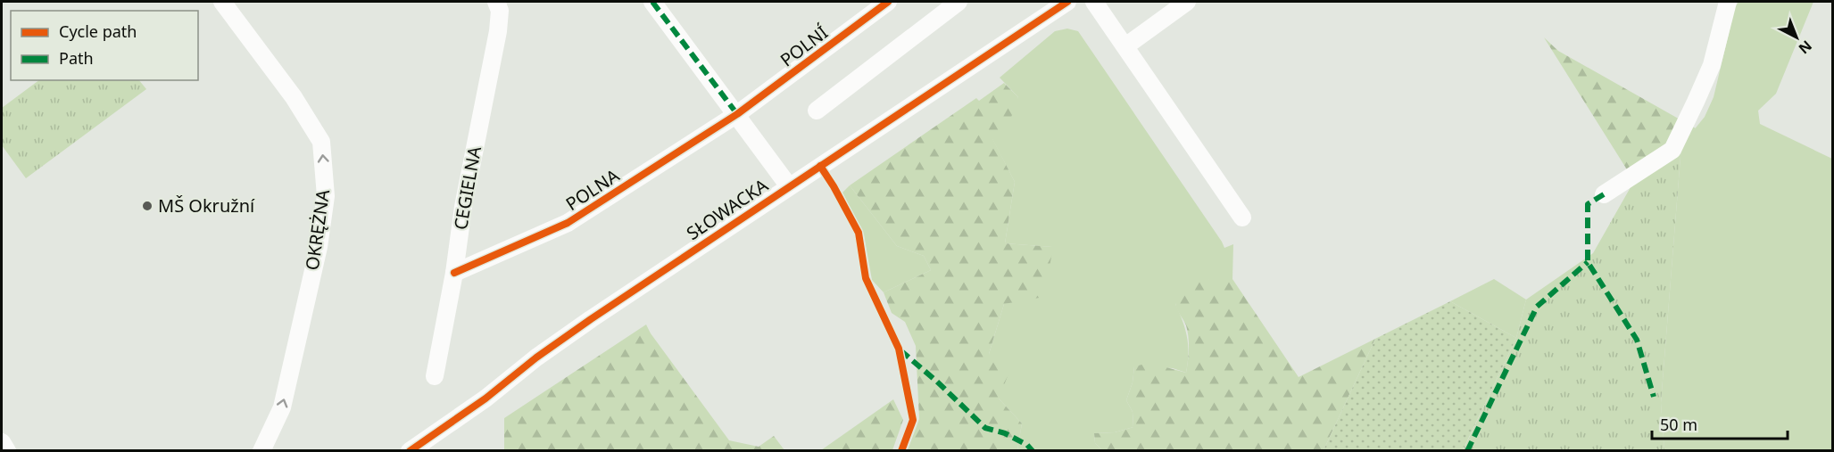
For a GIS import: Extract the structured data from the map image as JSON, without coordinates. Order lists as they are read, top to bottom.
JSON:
{
  "streets": {
    "street": [
      "POLNÍ",
      "CEGIELNA",
      "POLNA",
      "SŁOWACKA",
      "OKRĘŻNA"
    ]
  },
  "crossings": [
    ["POLNÍ", "POLNA"],
    ["CEGIELNA", "POLNA"]
  ],
  "one_way": ["OKRĘŻNA"],
  "places": ["MŠ Okružní"],
  "legend": ["Cycle path", "Path"],
  "scale_bar": "50 m",
  "north": "bottom right"
}
